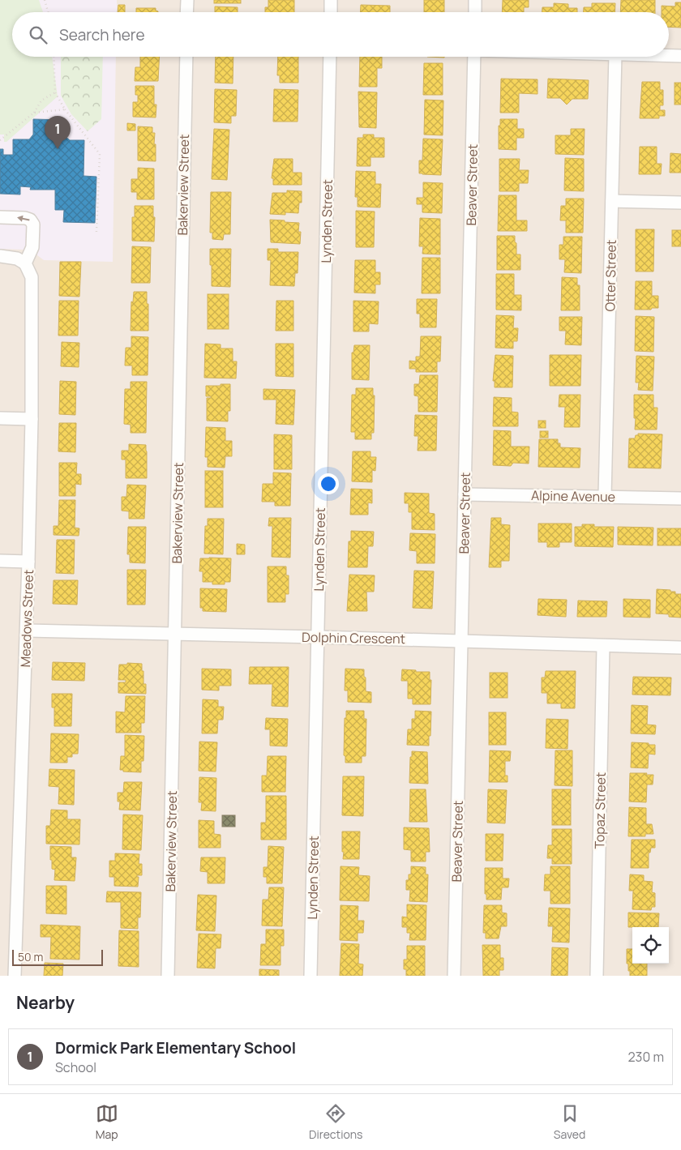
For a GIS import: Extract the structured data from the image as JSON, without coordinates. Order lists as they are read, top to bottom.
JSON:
{
  "streets": {
    "street": [
      "Bakerview Street",
      "Beaver Street",
      "Lynden Street",
      "Otter Street",
      "Alpine Avenue",
      "Meadows Street",
      "Dolphin Crescent",
      "Topaz Street"
    ]
  },
  "crossings": [
    ["Bakerview Street", "Dolphin Crescent"],
    ["Beaver Street", "Alpine Avenue"],
    ["Beaver Street", "Dolphin Crescent"],
    ["Lynden Street", "Dolphin Crescent"],
    ["Otter Street", "Alpine Avenue"],
    ["Meadows Street", "Dolphin Crescent"],
    ["Dolphin Crescent", "Topaz Street"]
  ],
  "scale_bar": "50 m",
  "page": {
    "search": "Search here",
    "pins": "1",
    "scale": "50 m",
    "heading": "Nearby",
    "list": [
      {
        "mark": "1",
        "name": "Dormick Park Elementary School",
        "note": "School",
        "value": "230 m"
      }
    ],
    "nav": ["Map", "Directions", "Saved"]
  }
}
